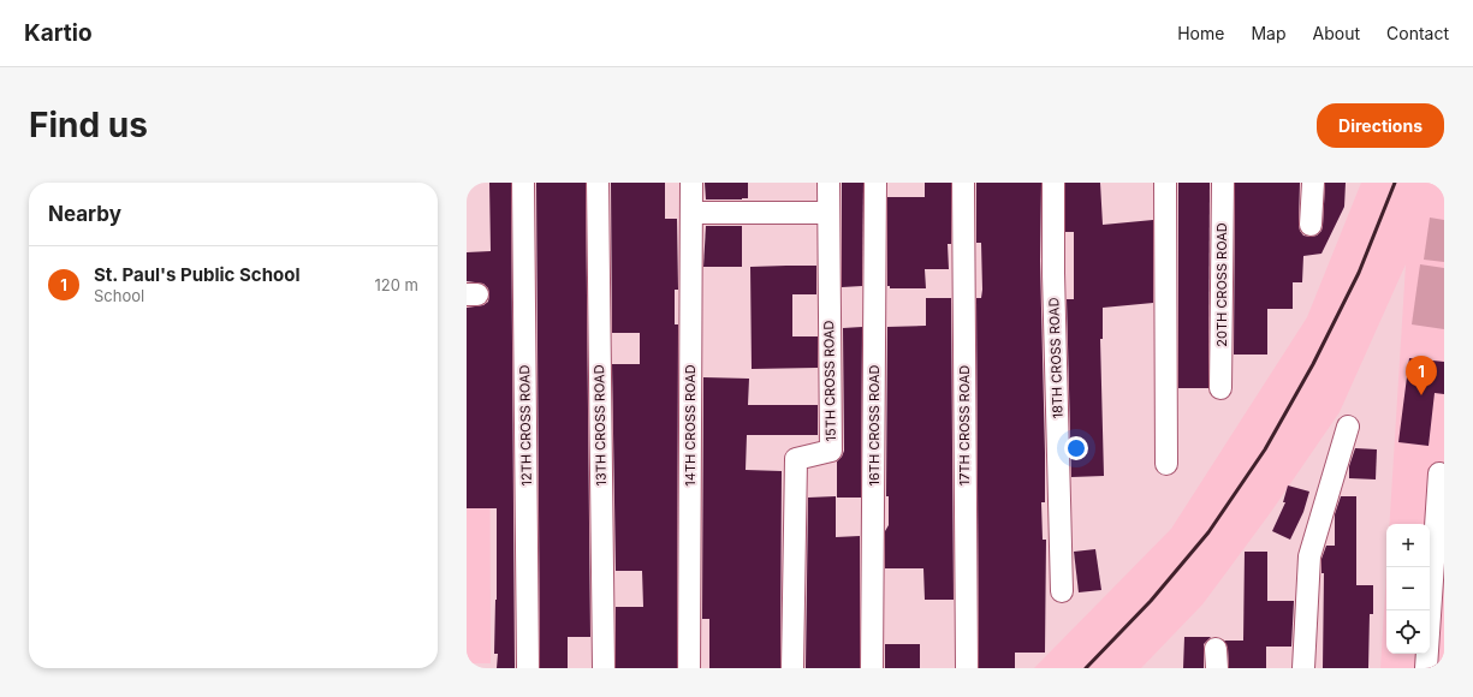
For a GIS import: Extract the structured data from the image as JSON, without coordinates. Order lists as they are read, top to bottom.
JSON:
{
  "streets": {
    "street": [
      "20TH CROSS ROAD",
      "18TH CROSS ROAD",
      "15TH CROSS ROAD",
      "12TH CROSS ROAD",
      "13TH CROSS ROAD",
      "14TH CROSS ROAD",
      "16TH CROSS ROAD",
      "17TH CROSS ROAD"
    ]
  },
  "page": {
    "header": "Kartio",
    "nav": [
      "Home",
      "Map",
      "About",
      "Contact"
    ],
    "buttons": "Directions",
    "title": "Find us",
    "heading": "Nearby",
    "list": [
      {
        "mark": "1",
        "name": "St. Paul's Public School",
        "note": "School",
        "value": "120 m"
      }
    ],
    "pins": "1",
    "map_buttons": ["+", "−"]
  }
}
